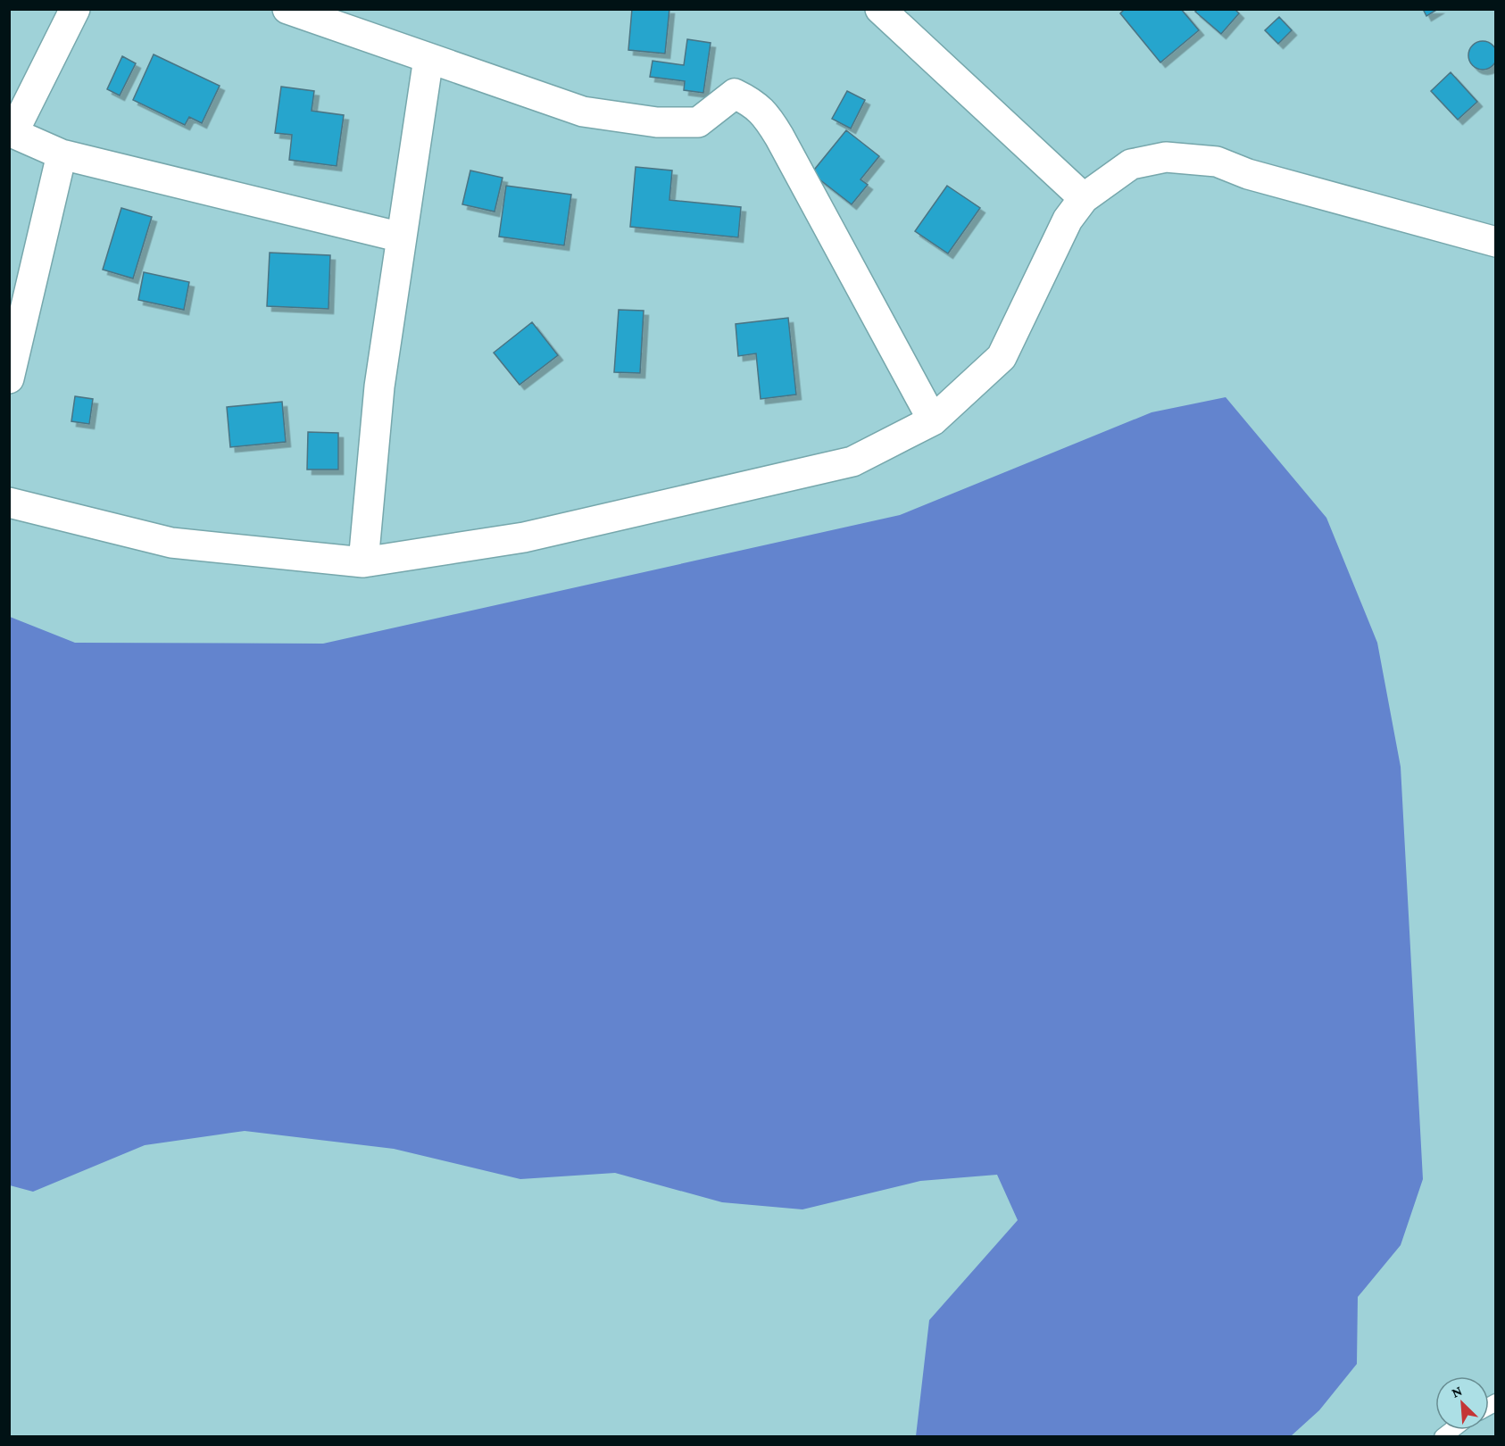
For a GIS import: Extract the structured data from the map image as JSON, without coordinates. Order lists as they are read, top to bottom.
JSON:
{
  "north": "top left"
}
